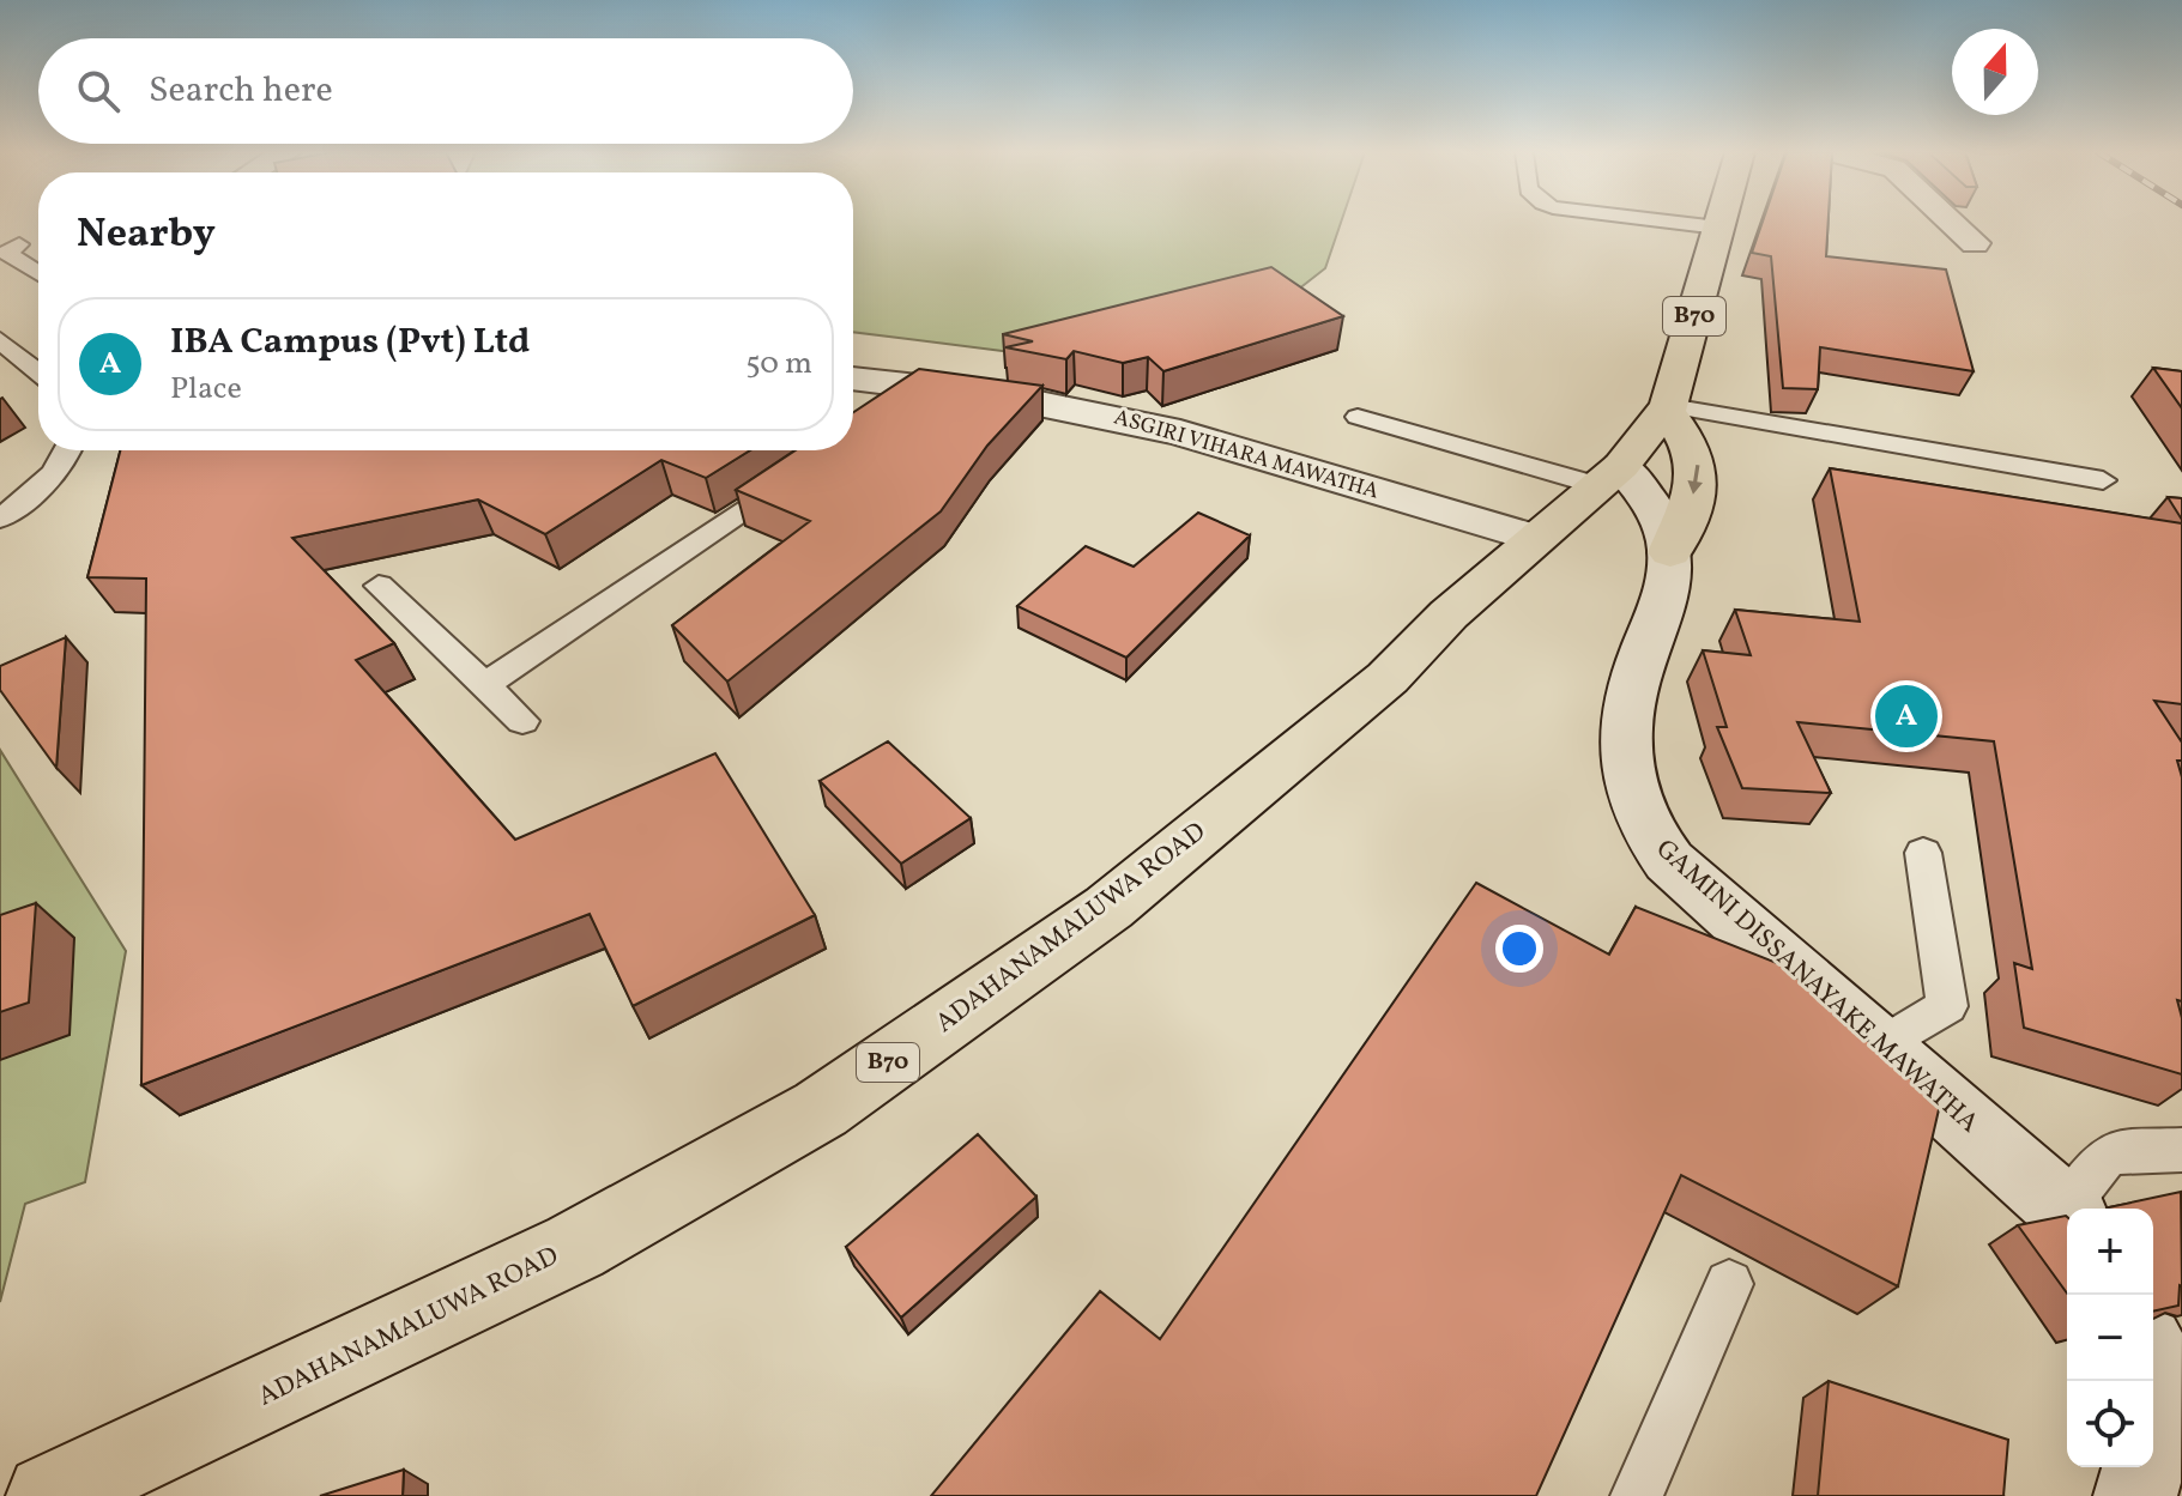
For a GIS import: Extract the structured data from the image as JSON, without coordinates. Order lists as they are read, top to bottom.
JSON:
{
  "streets": {
    "main road": ["B70", "ADAHANAMALUWA ROAD"],
    "street": ["ASGIRI VIHARA MAWATHA", "GAMINI DISSANAYAKE MAWATHA"]
  },
  "crossings": [
    ["ASGIRI VIHARA MAWATHA", "ADAHANAMALUWA ROAD"],
    ["ADAHANAMALUWA ROAD", "GAMINI DISSANAYAKE MAWATHA"]
  ],
  "north": "top",
  "page": {
    "search": "Search here",
    "heading": "Nearby",
    "list": [
      {
        "mark": "A",
        "name": "IBA Campus (Pvt) Ltd",
        "note": "Place",
        "value": "50 m"
      }
    ],
    "pins": "A",
    "map_buttons": ["+", "−"]
  }
}
